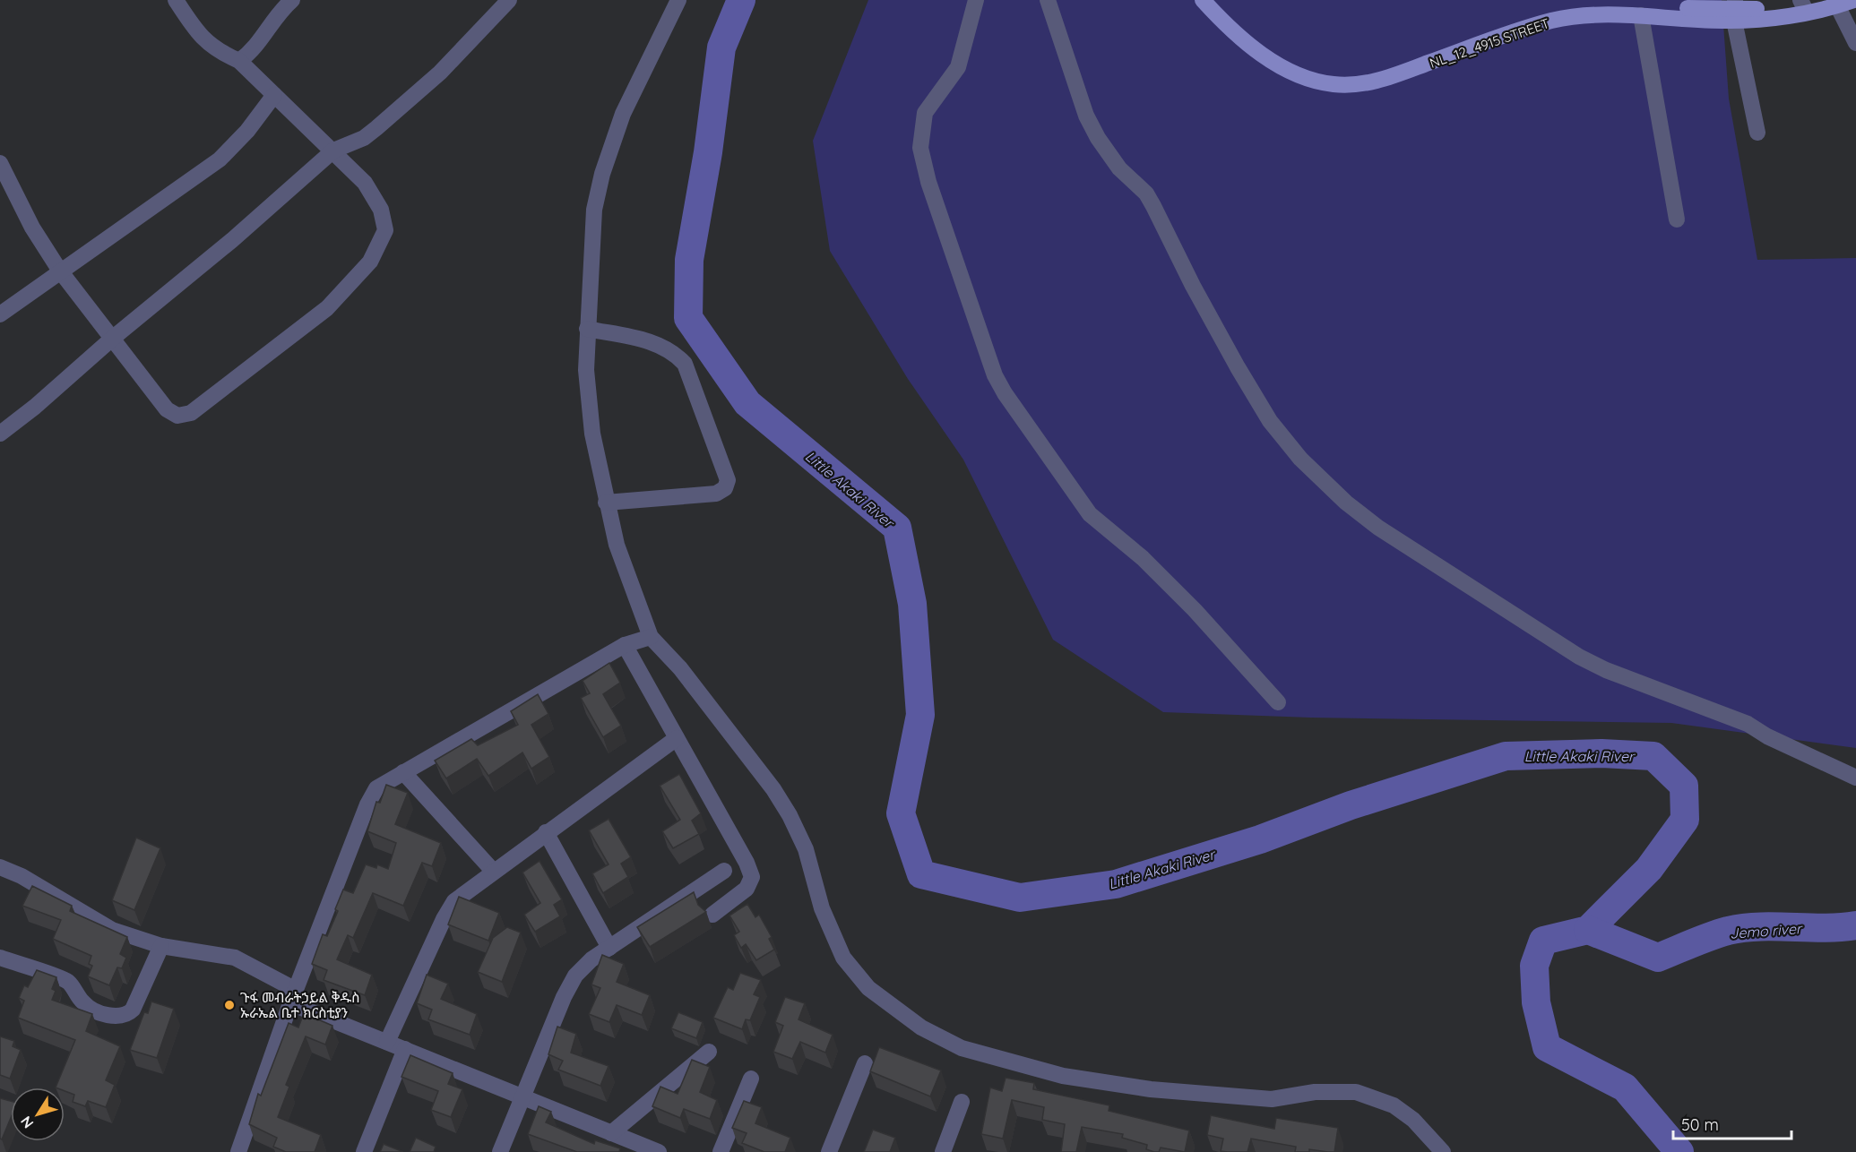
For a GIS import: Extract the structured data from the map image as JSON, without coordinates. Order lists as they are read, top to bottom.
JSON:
{
  "streets": {
    "main road": ["NL_12_4915 STREET"]
  },
  "water": ["Little Akaki River", "Jemo river"],
  "places": ["ጉፋ መብራትኃይል ቅዱስ ኡራኤል ቤተ ክርስቲያን"],
  "scale_bar": "50 m",
  "north": "bottom left"
}
